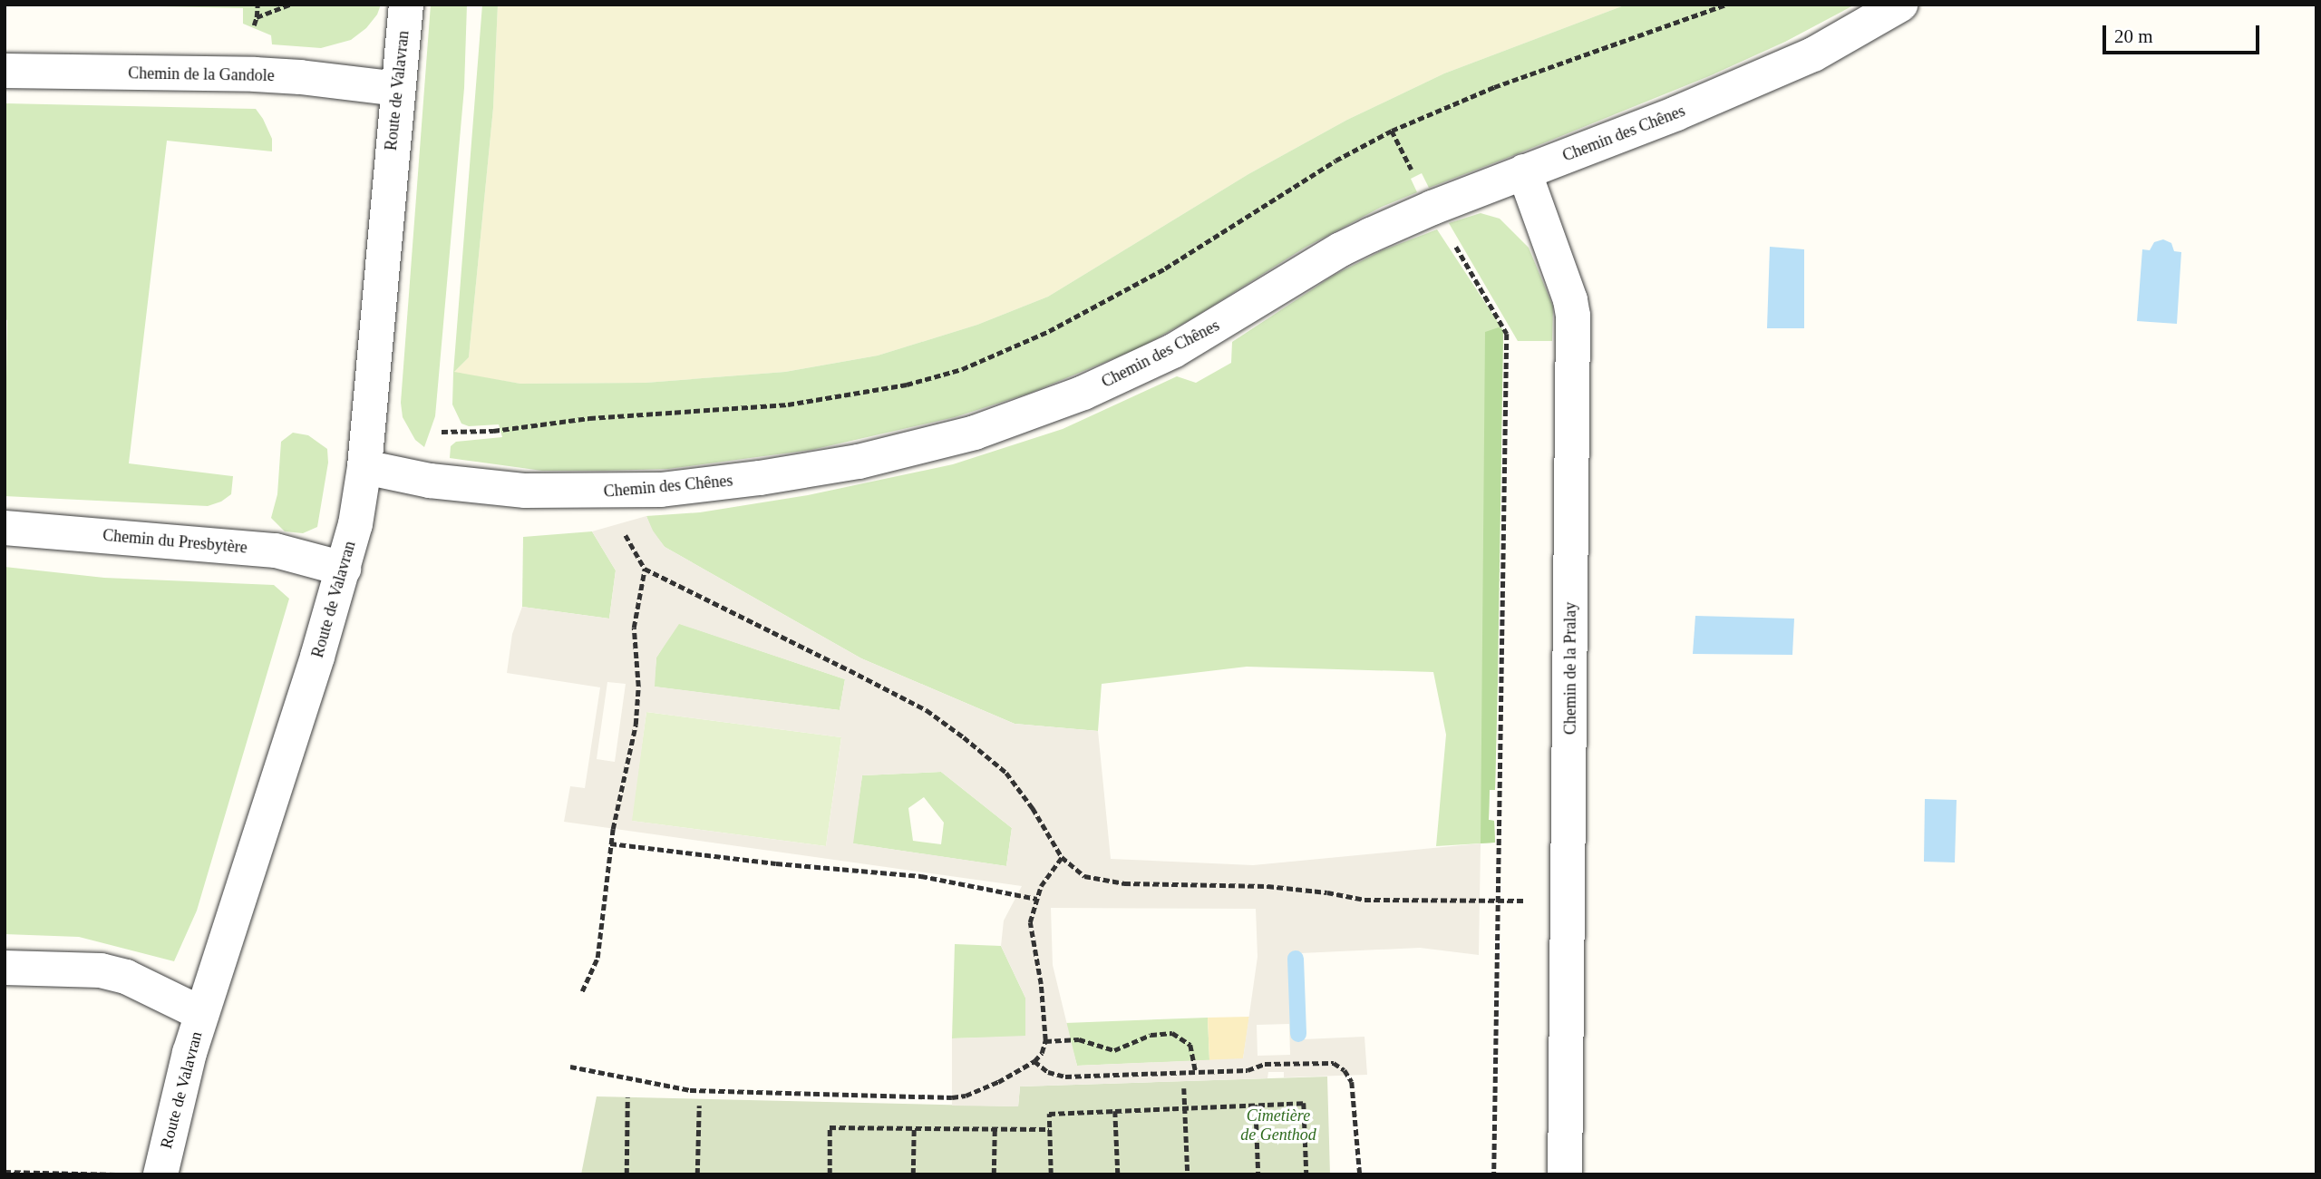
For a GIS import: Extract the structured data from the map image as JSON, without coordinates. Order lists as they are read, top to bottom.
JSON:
{
  "streets": {
    "street": [
      "Chemin de la Gandole",
      "Route de Valavran",
      "Chemin des Chênes",
      "Chemin du Presbytère",
      "Chemin de la Pralay"
    ]
  },
  "crossings": [
    ["Chemin de la Gandole", "Route de Valavran"],
    ["Route de Valavran", "Chemin des Chênes"],
    ["Route de Valavran", "Chemin du Presbytère"],
    ["Chemin des Chênes", "Chemin de la Pralay"]
  ],
  "parks": ["Cimetière de Genthod"],
  "scale_bar": "20 m"
}
